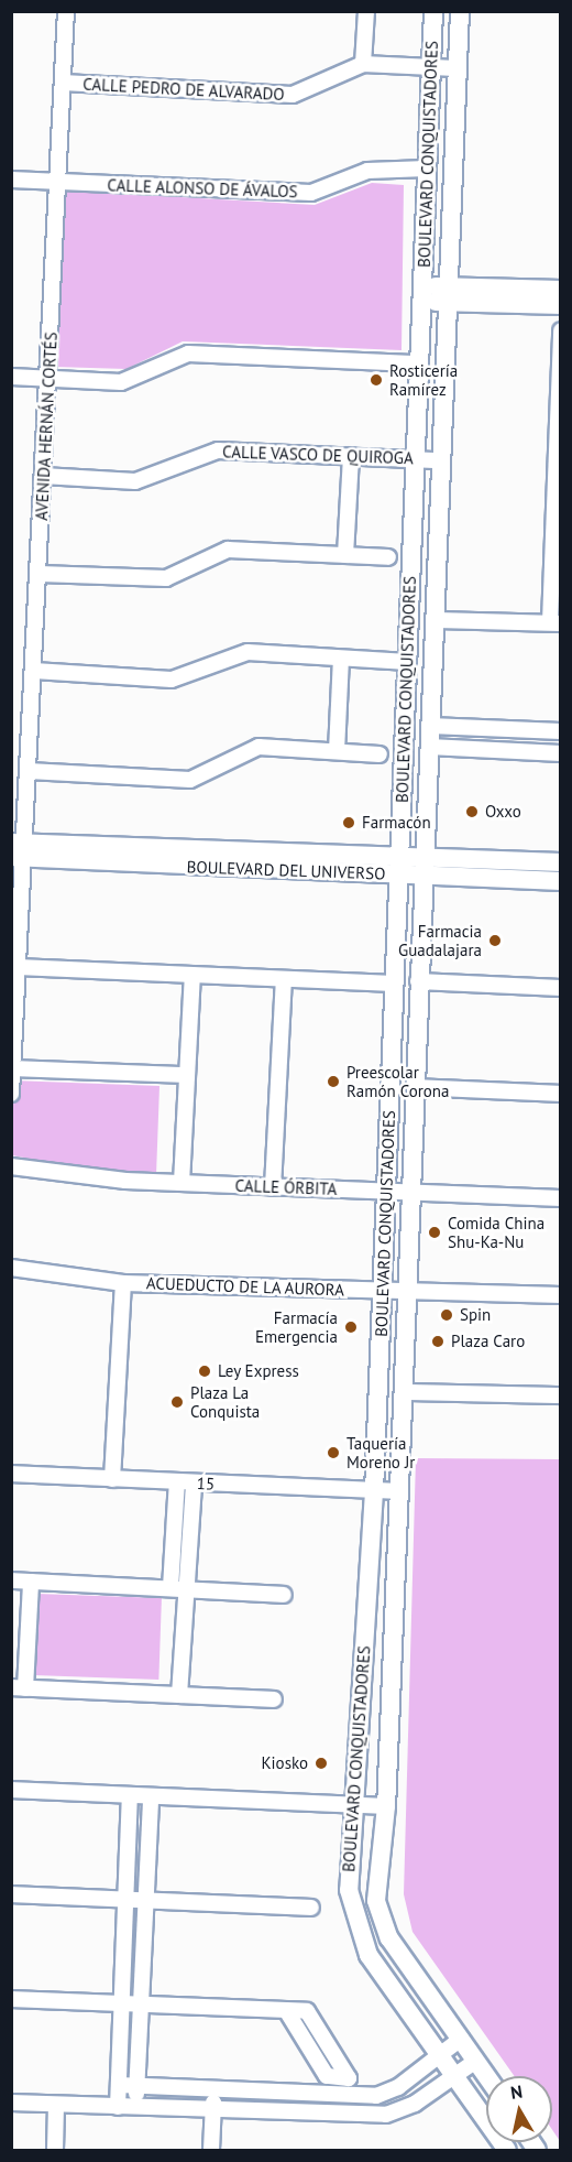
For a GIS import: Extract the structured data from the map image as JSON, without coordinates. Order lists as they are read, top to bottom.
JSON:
{
  "streets": {
    "street": [
      "CALLE PEDRO DE ALVARADO",
      "BOULEVARD CONQUISTADORES",
      "CALLE ALONSO DE ÁVALOS",
      "AVENIDA HERNÁN CORTÉS",
      "CALLE VASCO DE QUIROGA",
      "BOULEVARD DEL UNIVERSO",
      "CALLE ÓRBITA",
      "ACUEDUCTO DE LA AURORA",
      "15"
    ]
  },
  "crossings": [
    ["CALLE PEDRO DE ALVARADO", "BOULEVARD CONQUISTADORES"],
    ["CALLE PEDRO DE ALVARADO", "AVENIDA HERNÁN CORTÉS"],
    ["BOULEVARD CONQUISTADORES", "CALLE ALONSO DE ÁVALOS"],
    ["BOULEVARD CONQUISTADORES", "CALLE VASCO DE QUIROGA"],
    ["BOULEVARD CONQUISTADORES", "BOULEVARD DEL UNIVERSO"],
    ["BOULEVARD CONQUISTADORES", "CALLE ÓRBITA"],
    ["BOULEVARD CONQUISTADORES", "ACUEDUCTO DE LA AURORA"],
    ["BOULEVARD CONQUISTADORES", "15"],
    ["CALLE ALONSO DE ÁVALOS", "AVENIDA HERNÁN CORTÉS"],
    ["AVENIDA HERNÁN CORTÉS", "CALLE VASCO DE QUIROGA"],
    ["AVENIDA HERNÁN CORTÉS", "BOULEVARD DEL UNIVERSO"]
  ],
  "places": [
    "Rosticería Ramírez",
    "Oxxo",
    "Farmacón",
    "Farmacia Guadalajara",
    "Preescolar Ramón Corona",
    "Comida China Shu-Ka-Nu",
    "Spin",
    "Farmacía Emergencia",
    "Plaza Caro",
    "Ley Express",
    "Plaza La Conquista",
    "Taquería Moreno Jr",
    "Kiosko"
  ],
  "north": "top"
}
